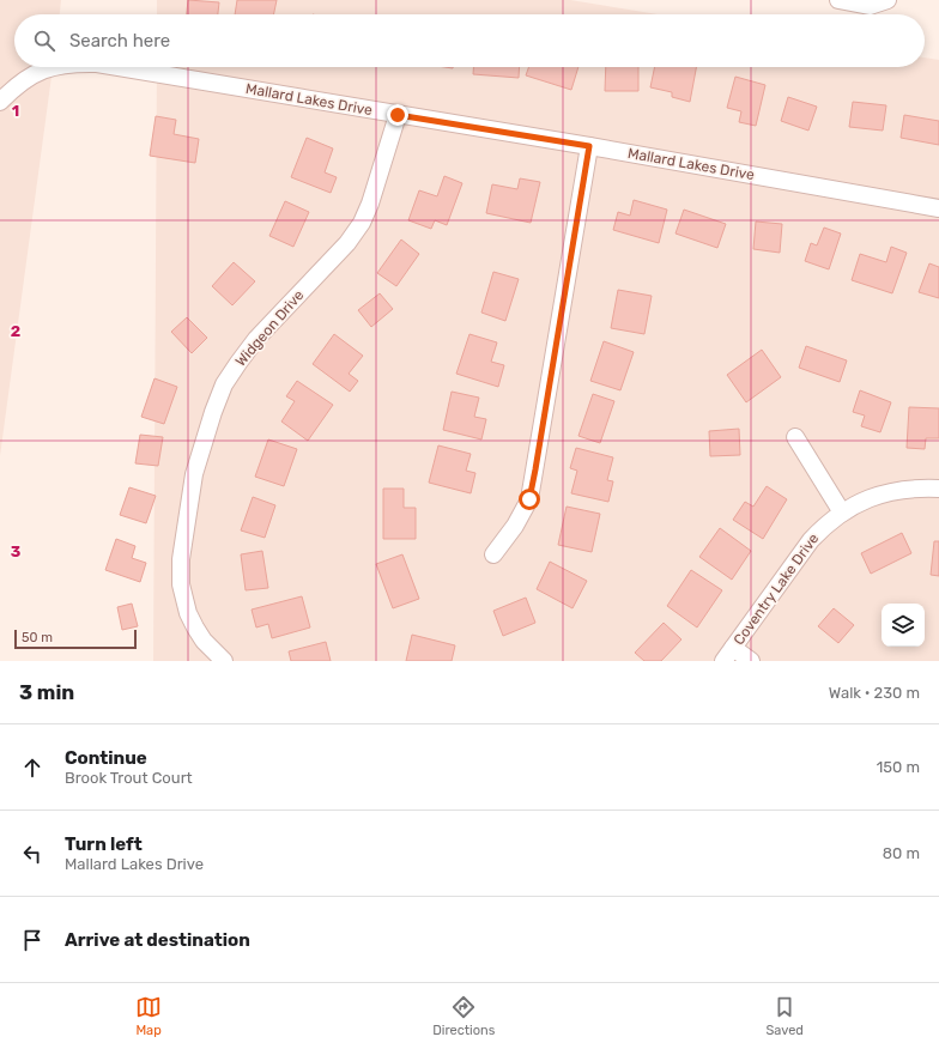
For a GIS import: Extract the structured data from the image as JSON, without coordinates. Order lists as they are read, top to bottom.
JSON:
{
  "streets": {
    "street": ["Mallard Lakes Drive", "Widgeon Drive", "Coventry Lake Drive"]
  },
  "crossings": [
    ["Mallard Lakes Drive", "Widgeon Drive"]
  ],
  "scale_bar": "50 m",
  "page": {
    "search": "Search here",
    "scale": "50 m",
    "heading": ["3 min", "Walk · 230 m"],
    "list": [
      ["Continue", "Brook Trout Court", "150 m"],
      ["Turn left", "Mallard Lakes Drive", "80 m"],
      "Arrive at destination"
    ],
    "nav": ["Map", "Directions", "Saved"]
  },
  "grid": {
    "rows": ["1", "2", "3"]
  }
}
